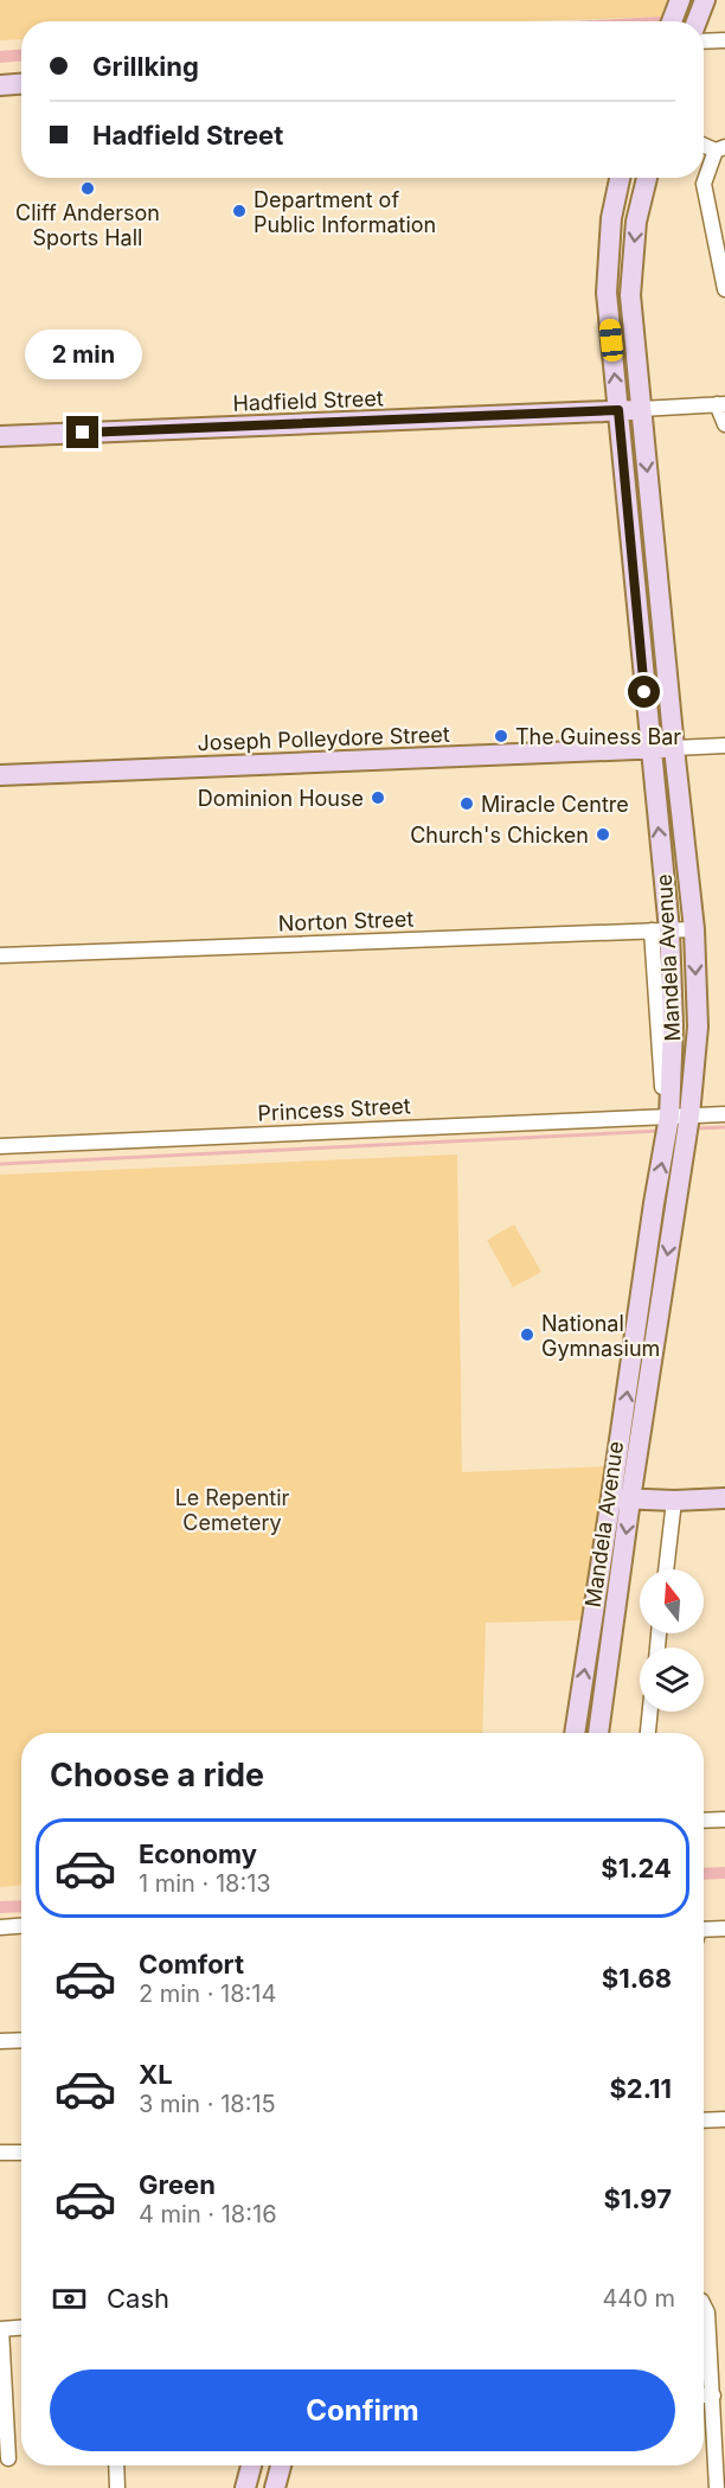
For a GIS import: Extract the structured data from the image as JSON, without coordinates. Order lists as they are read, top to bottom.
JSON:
{
  "streets": {
    "main road": ["Hadfield Street", "Joseph Polleydore Street", "Mandela Avenue"],
    "street": ["Norton Street", "Princess Street"]
  },
  "crossings": [
    ["Hadfield Street", "Mandela Avenue"],
    ["Joseph Polleydore Street", "Mandela Avenue"],
    ["Norton Street", "Mandela Avenue"],
    ["Mandela Avenue", "Princess Street"]
  ],
  "parks": ["Le Repentir Cemetery"],
  "places": [
    "Cliff Anderson Sports Hall",
    "Department of Public Information",
    "The Guiness Bar",
    "Dominion House",
    "Miracle Centre",
    "Church's Chicken",
    "National Gymnasium"
  ],
  "north": "top",
  "page": {
    "banner": ["Grillking", "Hadfield Street"],
    "bubble": "2 min",
    "heading": "Choose a ride",
    "list": [
      {
        "name": "Economy",
        "note": "1 min · 18:13",
        "value": "$1.24"
      },
      {
        "name": "Comfort",
        "note": "2 min · 18:14",
        "value": "$1.68"
      },
      {
        "name": "XL",
        "note": "3 min · 18:15",
        "value": "$2.11"
      },
      {
        "name": "Green",
        "note": "4 min · 18:16",
        "value": "$1.97"
      }
    ],
    "pay": ["Cash", "440 m"],
    "buttons": "Confirm"
  }
}
